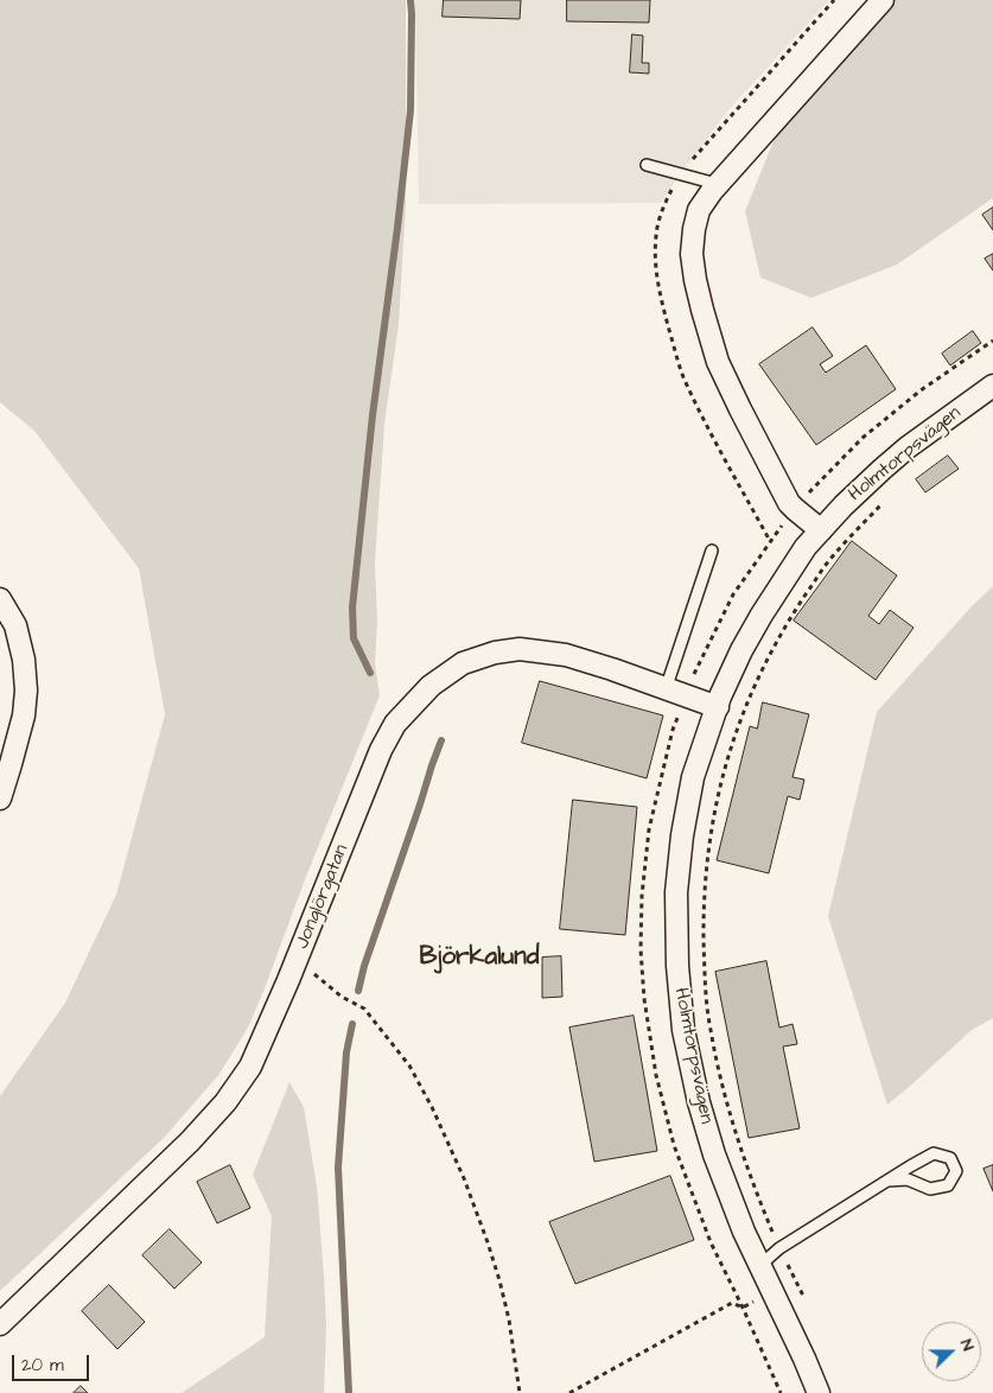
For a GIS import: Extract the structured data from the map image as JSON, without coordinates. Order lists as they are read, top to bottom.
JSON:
{
  "streets": {
    "street": ["Holmtorpsvägen", "Jonglörgatan"]
  },
  "crossings": [
    ["Holmtorpsvägen", "Jonglörgatan"]
  ],
  "districts": ["Björkalund"],
  "scale_bar": "20 m",
  "north": "right"
}
